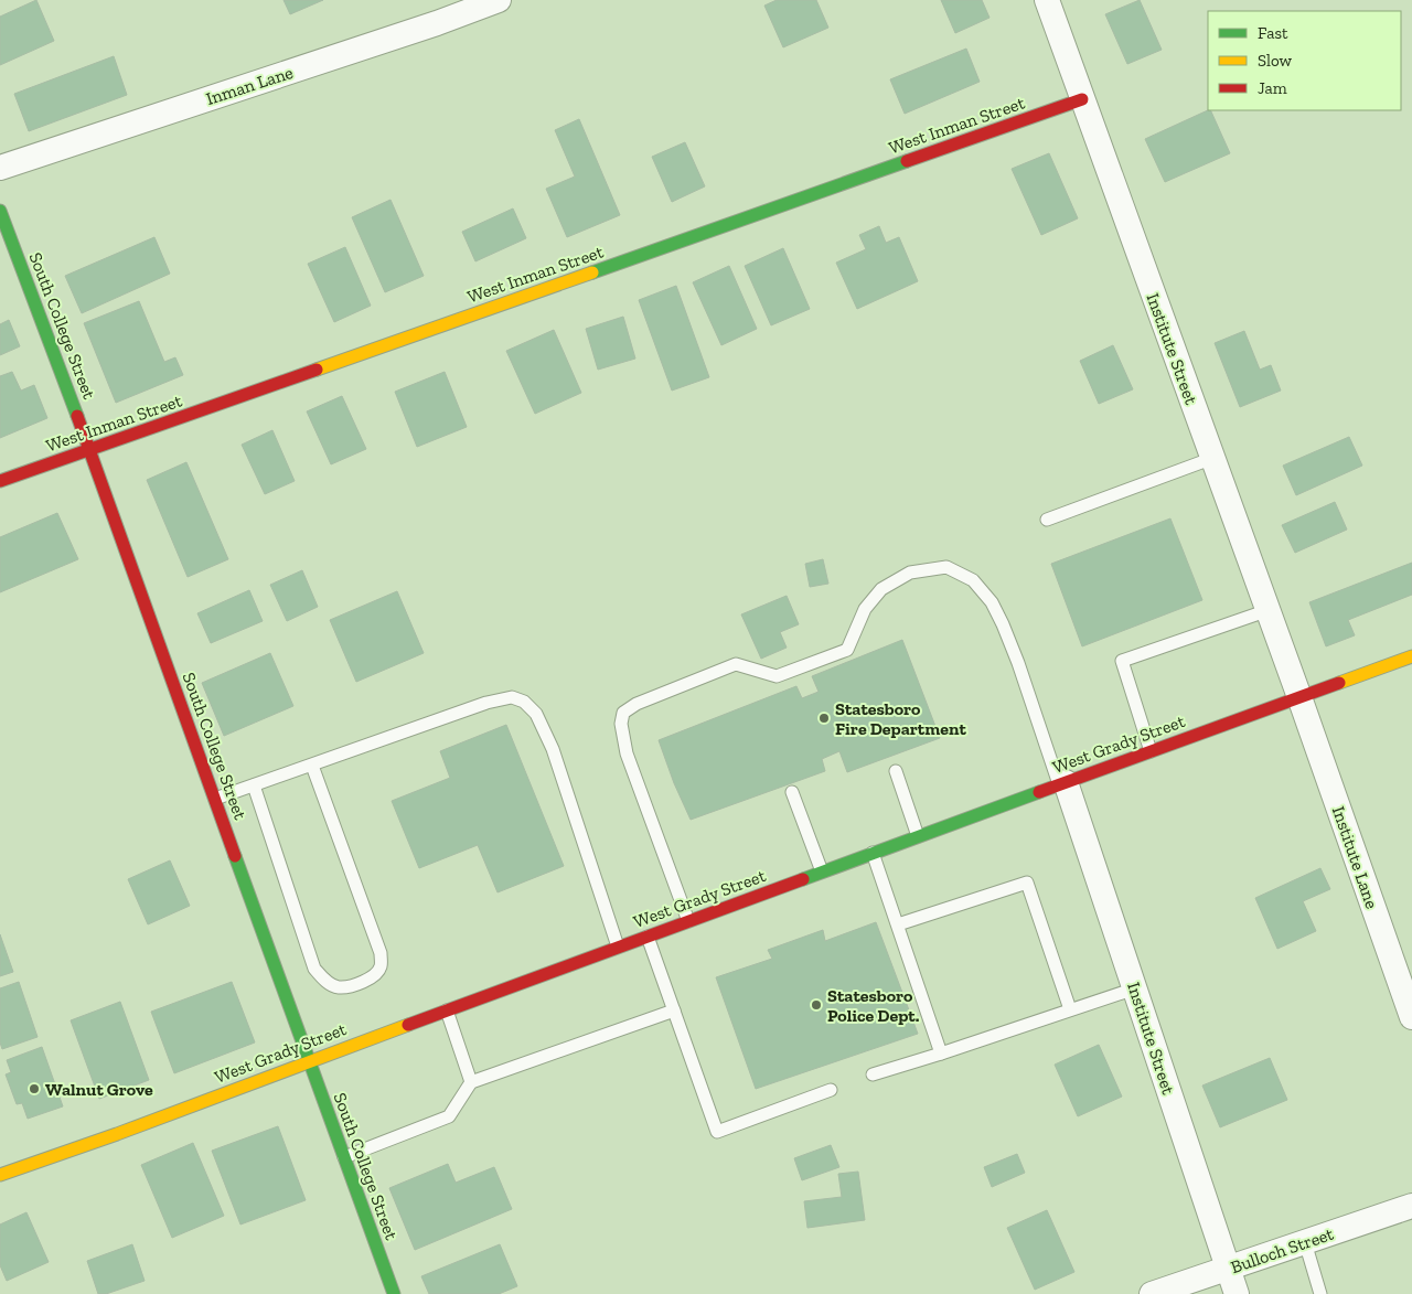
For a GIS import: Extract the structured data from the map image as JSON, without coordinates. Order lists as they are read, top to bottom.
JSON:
{
  "streets": {
    "street": [
      "Inman Lane",
      "West Inman Street",
      "South College Street",
      "Institute Street",
      "West Grady Street",
      "Institute Lane",
      "Bulloch Street"
    ]
  },
  "crossings": [
    ["West Inman Street", "South College Street"],
    ["West Inman Street", "Institute Street"],
    ["South College Street", "West Grady Street"],
    ["Institute Street", "West Grady Street"],
    ["Institute Street", "Institute Lane"],
    ["Institute Street", "Bulloch Street"],
    ["West Grady Street", "Institute Lane"]
  ],
  "places": ["Statesboro Fire Department", "Statesboro Police Dept.", "Walnut Grove"],
  "legend": ["Fast", "Slow", "Jam"]
}
